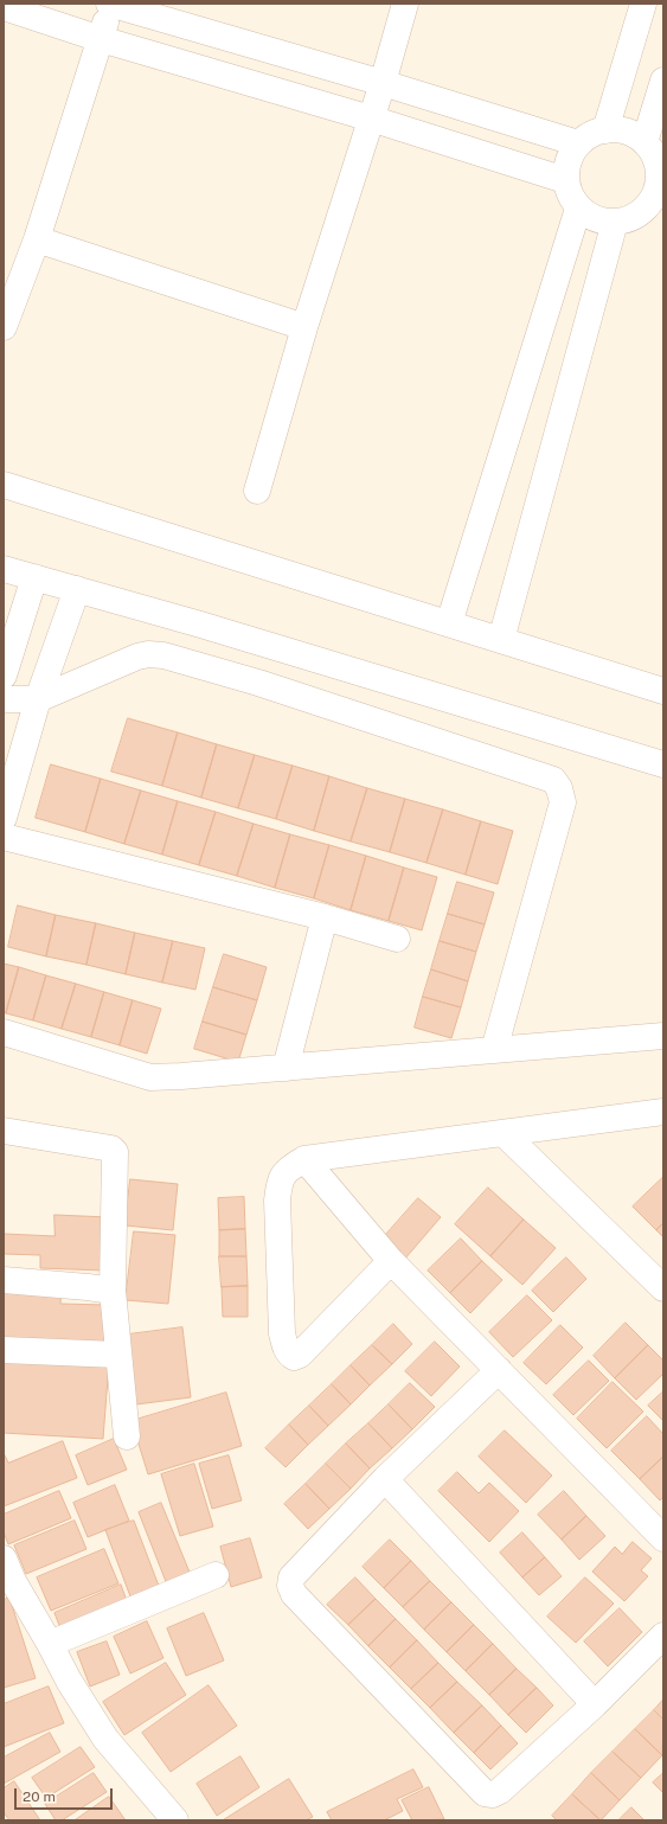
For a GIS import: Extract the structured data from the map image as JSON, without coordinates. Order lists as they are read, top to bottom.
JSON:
{
  "scale_bar": "20 m"
}
